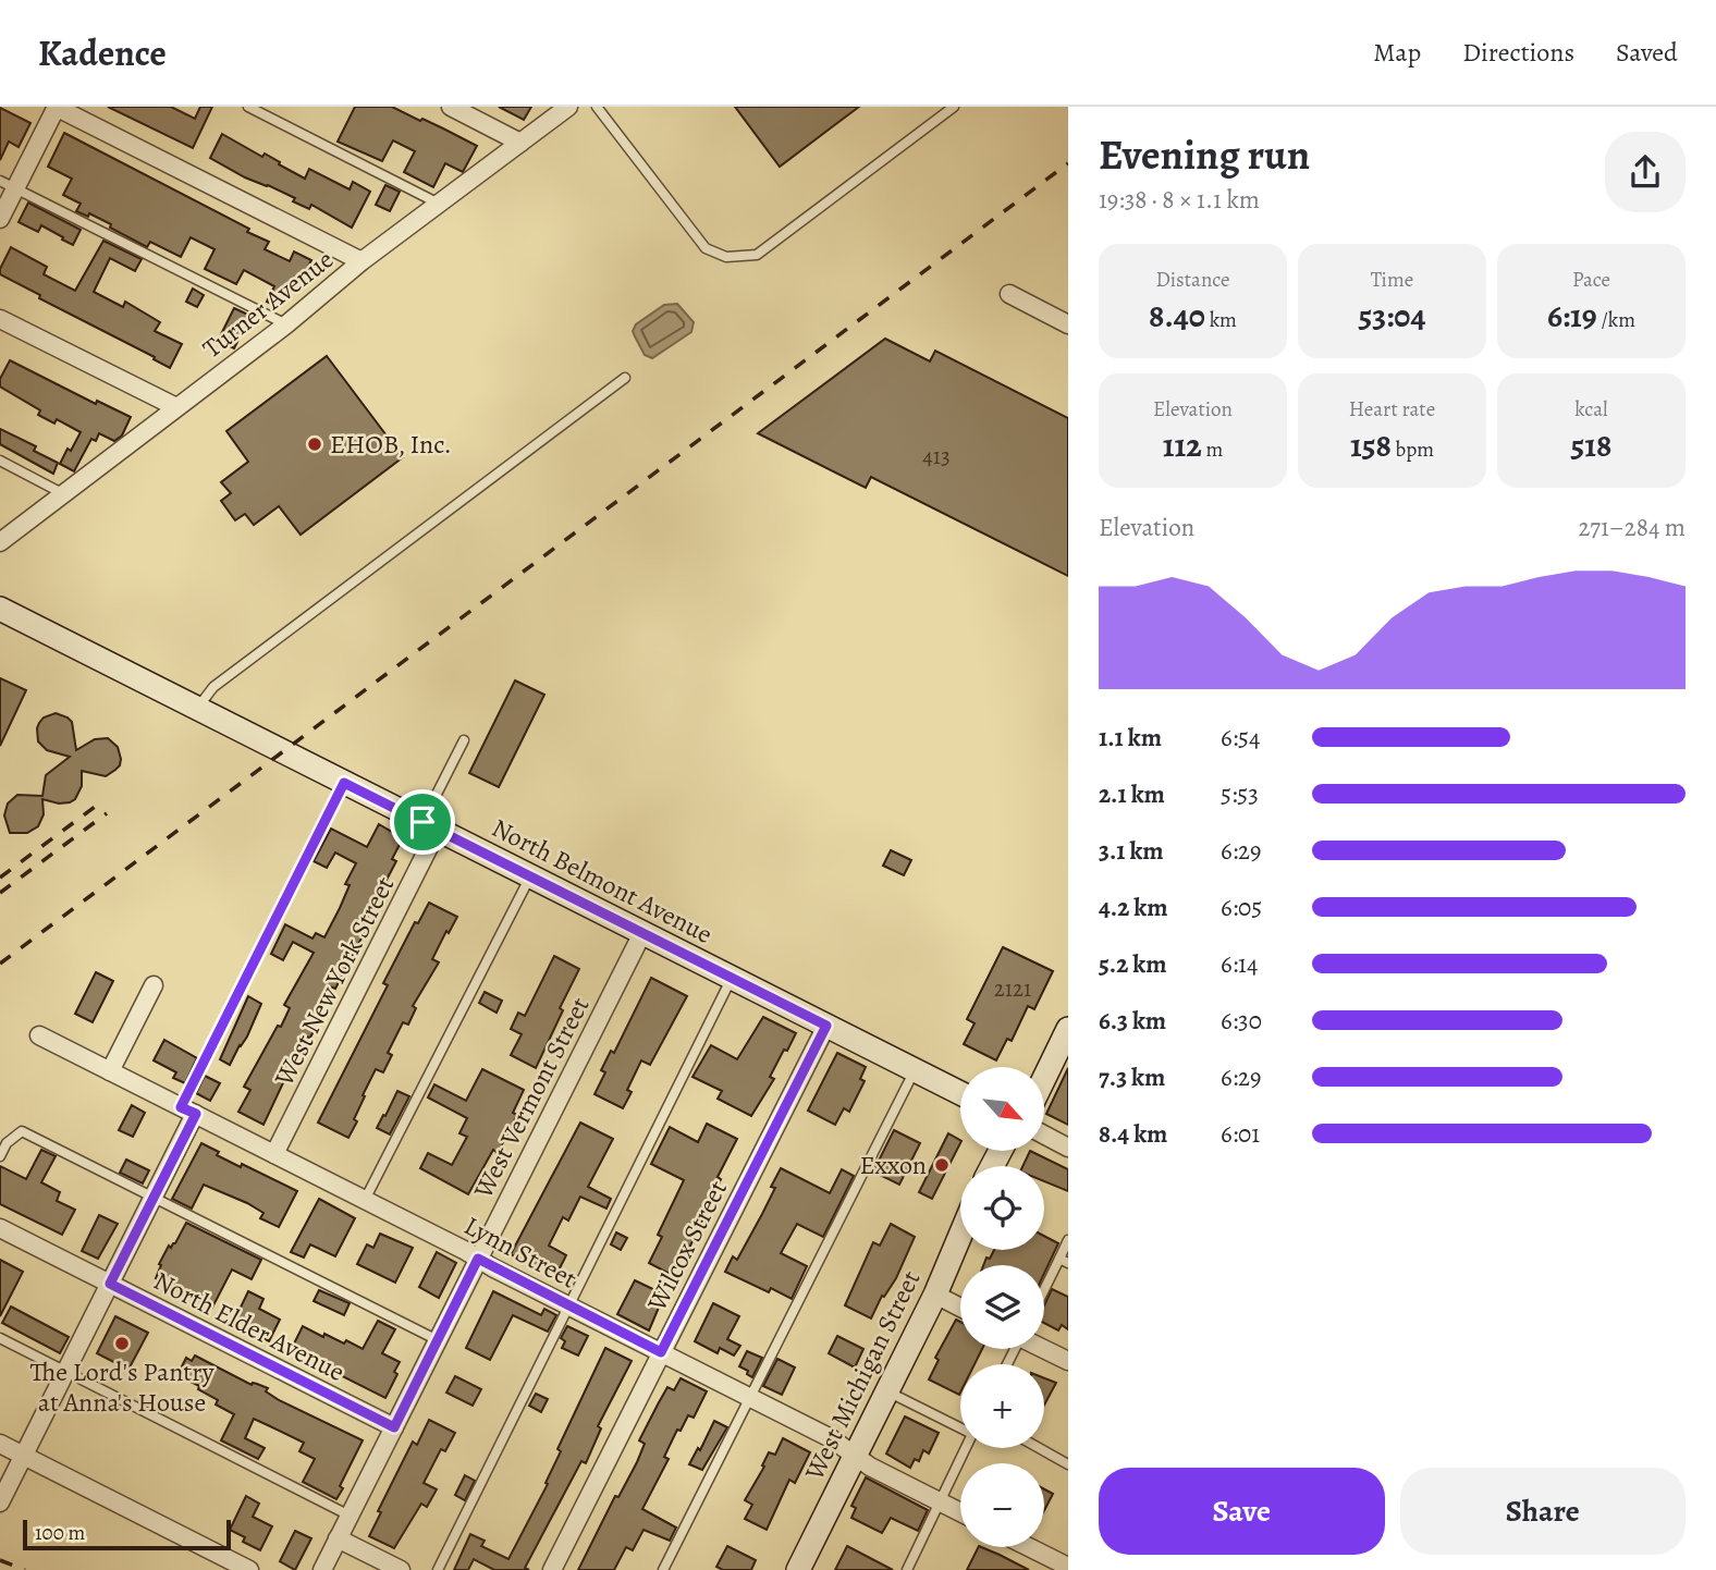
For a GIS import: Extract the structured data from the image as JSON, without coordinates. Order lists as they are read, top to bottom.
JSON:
{
  "streets": {
    "main road": ["North Belmont Avenue", "West Michigan Street"],
    "street": [
      "Turner Avenue",
      "West New York Street",
      "West Vermont Street",
      "Wilcox Street",
      "Lynn Street",
      "North Elder Avenue"
    ]
  },
  "crossings": [
    ["North Belmont Avenue", "West New York Street"],
    ["North Belmont Avenue", "West Vermont Street"],
    ["North Belmont Avenue", "Wilcox Street"],
    ["West New York Street", "Lynn Street"],
    ["West Vermont Street", "Lynn Street"],
    ["West Vermont Street", "North Elder Avenue"],
    ["Wilcox Street", "Lynn Street"],
    ["Lynn Street", "West Michigan Street"]
  ],
  "places": ["EHOB, Inc.", "Exxon", "The Lord's Pantry at Anna's House"],
  "house_numbers": ["413", "2121"],
  "scale_bar": "100 m",
  "north": "bottom right",
  "page": {
    "header": "Kadence",
    "nav": ["Map", "Directions", "Saved"],
    "heading": ["Evening run", "19:38 · 8 × 1.1 km"],
    "stats": [
      ["Distance", "8.40 km"],
      ["Time", "53:04"],
      ["Pace", "6:19 /km"],
      ["Elevation", "112 m"],
      ["Heart rate", "158 bpm"],
      ["kcal", "518"]
    ],
    "chart": ["Elevation", "271–284 m"],
    "list": [
      {
        "name": "1.1 km",
        "note": "6:54"
      },
      {
        "name": "2.1 km",
        "note": "5:53"
      },
      {
        "name": "3.1 km",
        "note": "6:29"
      },
      {
        "name": "4.2 km",
        "note": "6:05"
      },
      {
        "name": "5.2 km",
        "note": "6:14"
      },
      {
        "name": "6.3 km",
        "note": "6:30"
      },
      {
        "name": "7.3 km",
        "note": "6:29"
      },
      {
        "name": "8.4 km",
        "note": "6:01"
      }
    ],
    "map_buttons": ["+", "−"],
    "buttons": ["Save", "Share"],
    "scale": "100 m"
  }
}
